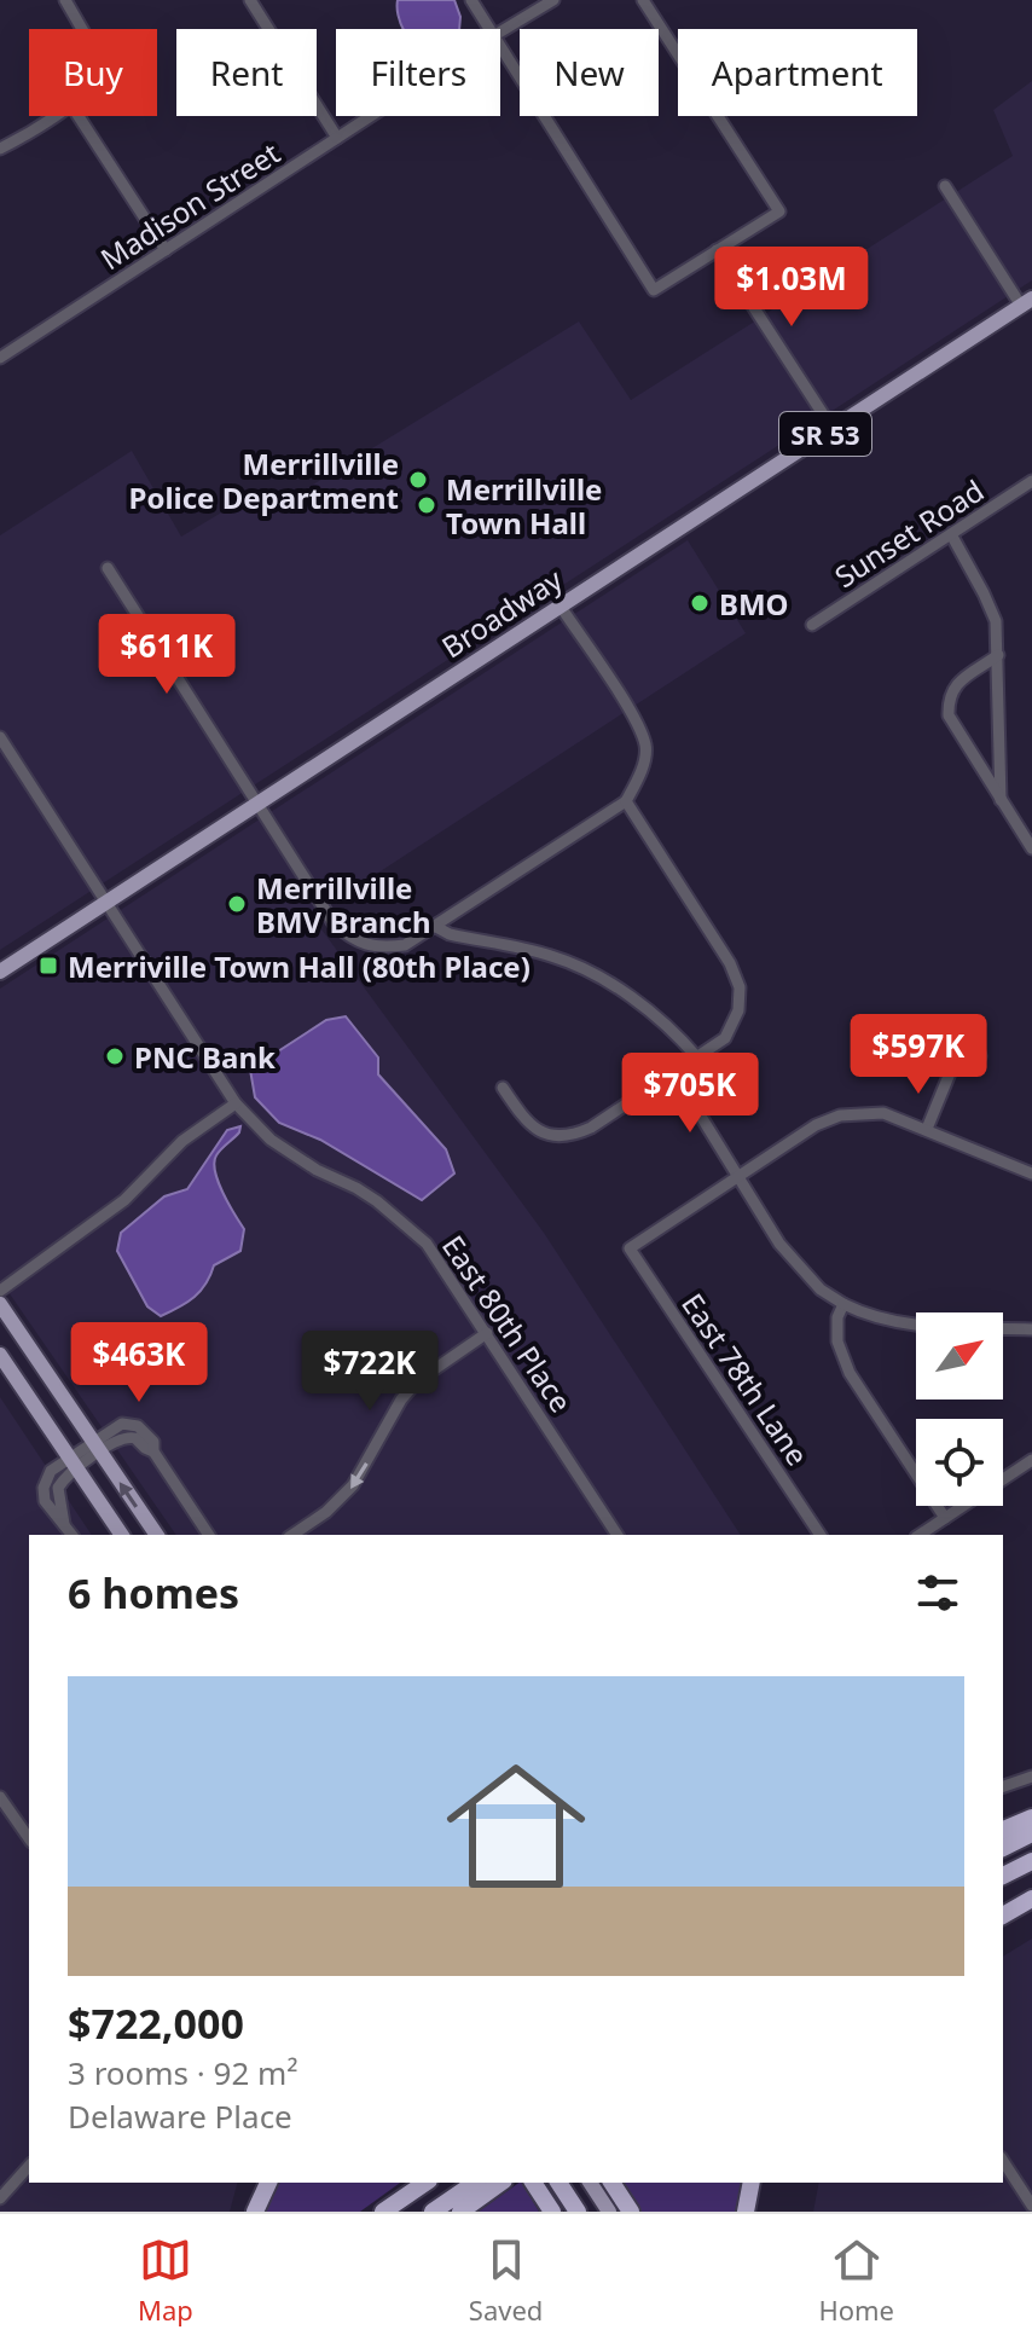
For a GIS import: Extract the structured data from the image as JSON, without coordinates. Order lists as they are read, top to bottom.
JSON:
{
  "streets": {
    "main road": ["SR 53", "Broadway"],
    "street": [
      "Madison Street",
      "Sunset Road",
      "East 80th Place",
      "East 78th Lane"
    ]
  },
  "crossings": [
    ["Broadway", "East 80th Place"]
  ],
  "places": {
    "other": [
      "Merrillville Police Department",
      "Merrillville Town Hall",
      "BMO",
      "Merrillville BMV Branch",
      "PNC Bank"
    ],
    "transit": ["Merriville Town Hall (80th Place)"]
  },
  "north": "top right",
  "page": {
    "chip": [
      "Buy",
      "Rent",
      "Filters",
      "New",
      "Apartment"
    ],
    "price": [
      "$1.03M",
      "$611K",
      "$597K",
      "$705K",
      "$463K",
      "$722K"
    ],
    "heading": "6 homes",
    "list": [
      {
        "name": "$722,000",
        "note": "3 rooms · 92 m² · Delaware Place"
      }
    ],
    "tabs": ["Map", "Saved", "Home"]
  }
}
